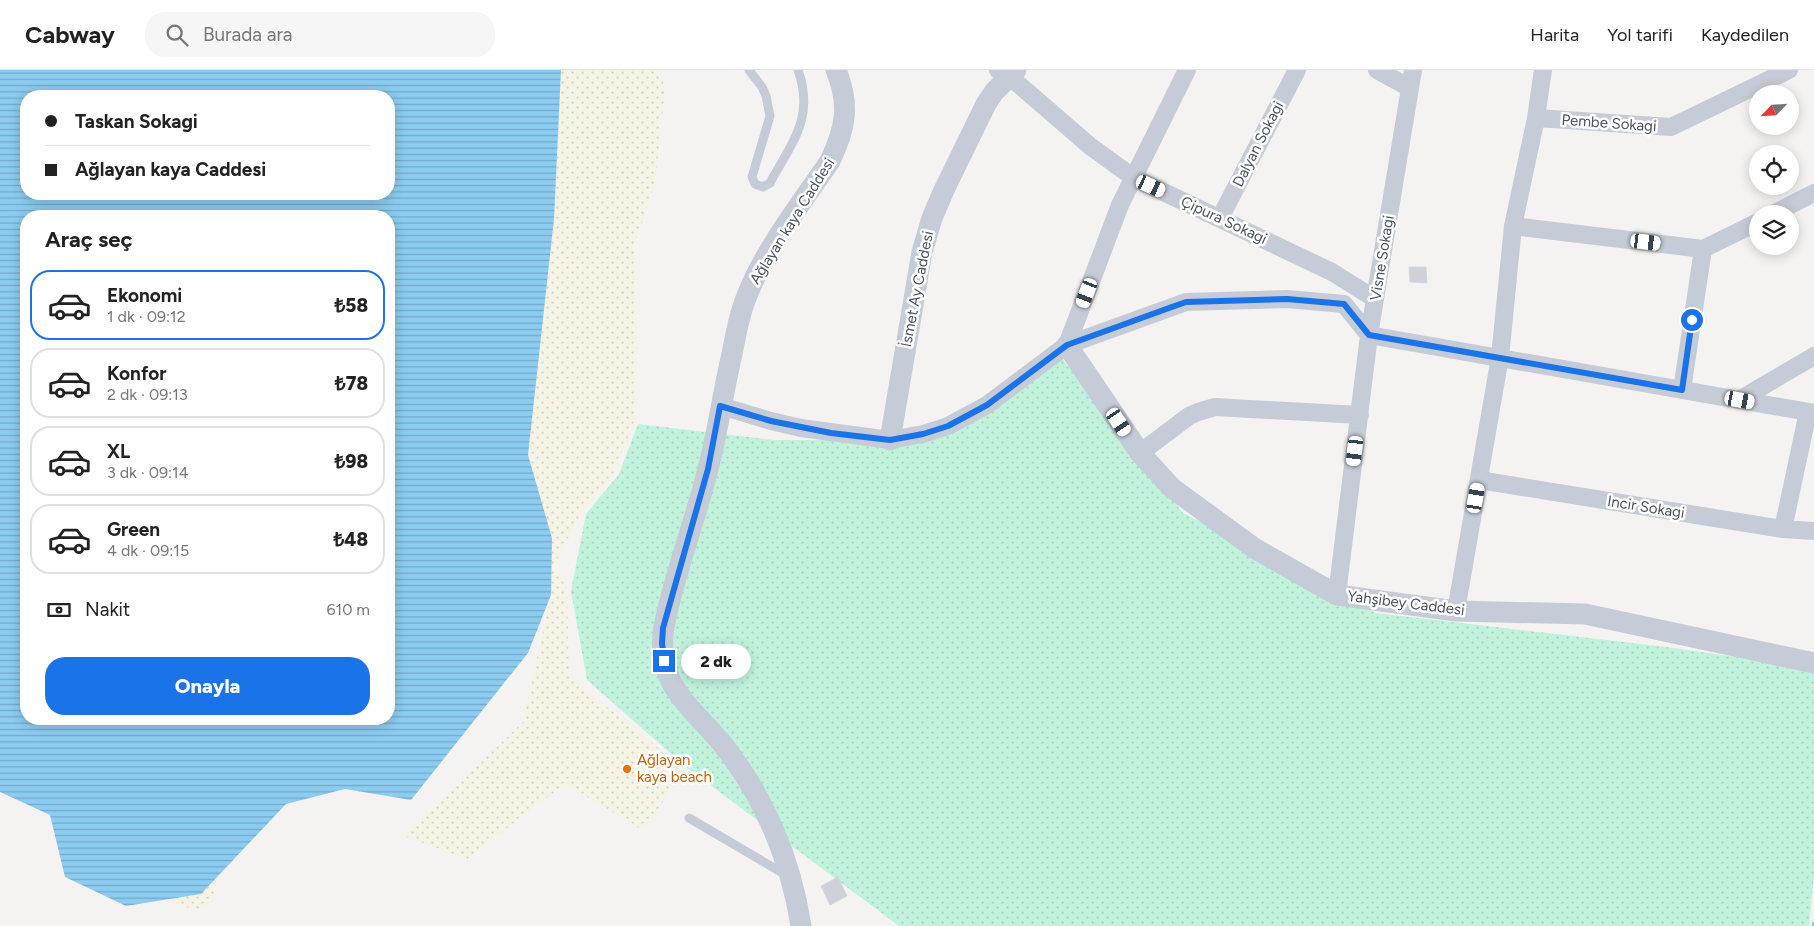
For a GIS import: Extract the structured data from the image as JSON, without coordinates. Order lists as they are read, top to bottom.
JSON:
{
  "streets": {
    "street": [
      "Pembe Sokagi",
      "Dalyan Sokagi",
      "Çipura Sokagi",
      "Ağlayan kaya Caddesi",
      "Visne Sokagi",
      "İsmet Ay Caddesi",
      "Incir Sokagi",
      "Yahşibey Caddesi"
    ]
  },
  "crossings": [
    ["Dalyan Sokagi", "Çipura Sokagi"],
    ["Çipura Sokagi", "Visne Sokagi"],
    ["Çipura Sokagi", "İsmet Ay Caddesi"],
    ["Visne Sokagi", "Yahşibey Caddesi"]
  ],
  "places": ["Ağlayan kaya beach"],
  "north": "bottom left",
  "page": {
    "header": "Cabway",
    "search": "Burada ara",
    "nav": ["Harita", "Yol tarifi", "Kaydedilen"],
    "banner": ["Taskan Sokagi", "Ağlayan kaya Caddesi"],
    "heading": "Araç seç",
    "list": [
      {
        "name": "Ekonomi",
        "note": "1 dk · 09:12",
        "value": "₺58"
      },
      {
        "name": "Konfor",
        "note": "2 dk · 09:13",
        "value": "₺78"
      },
      {
        "name": "XL",
        "note": "3 dk · 09:14",
        "value": "₺98"
      },
      {
        "name": "Green",
        "note": "4 dk · 09:15",
        "value": "₺48"
      }
    ],
    "pay": ["Nakit", "610 m"],
    "bubble": "2 dk",
    "buttons": "Onayla"
  }
}
